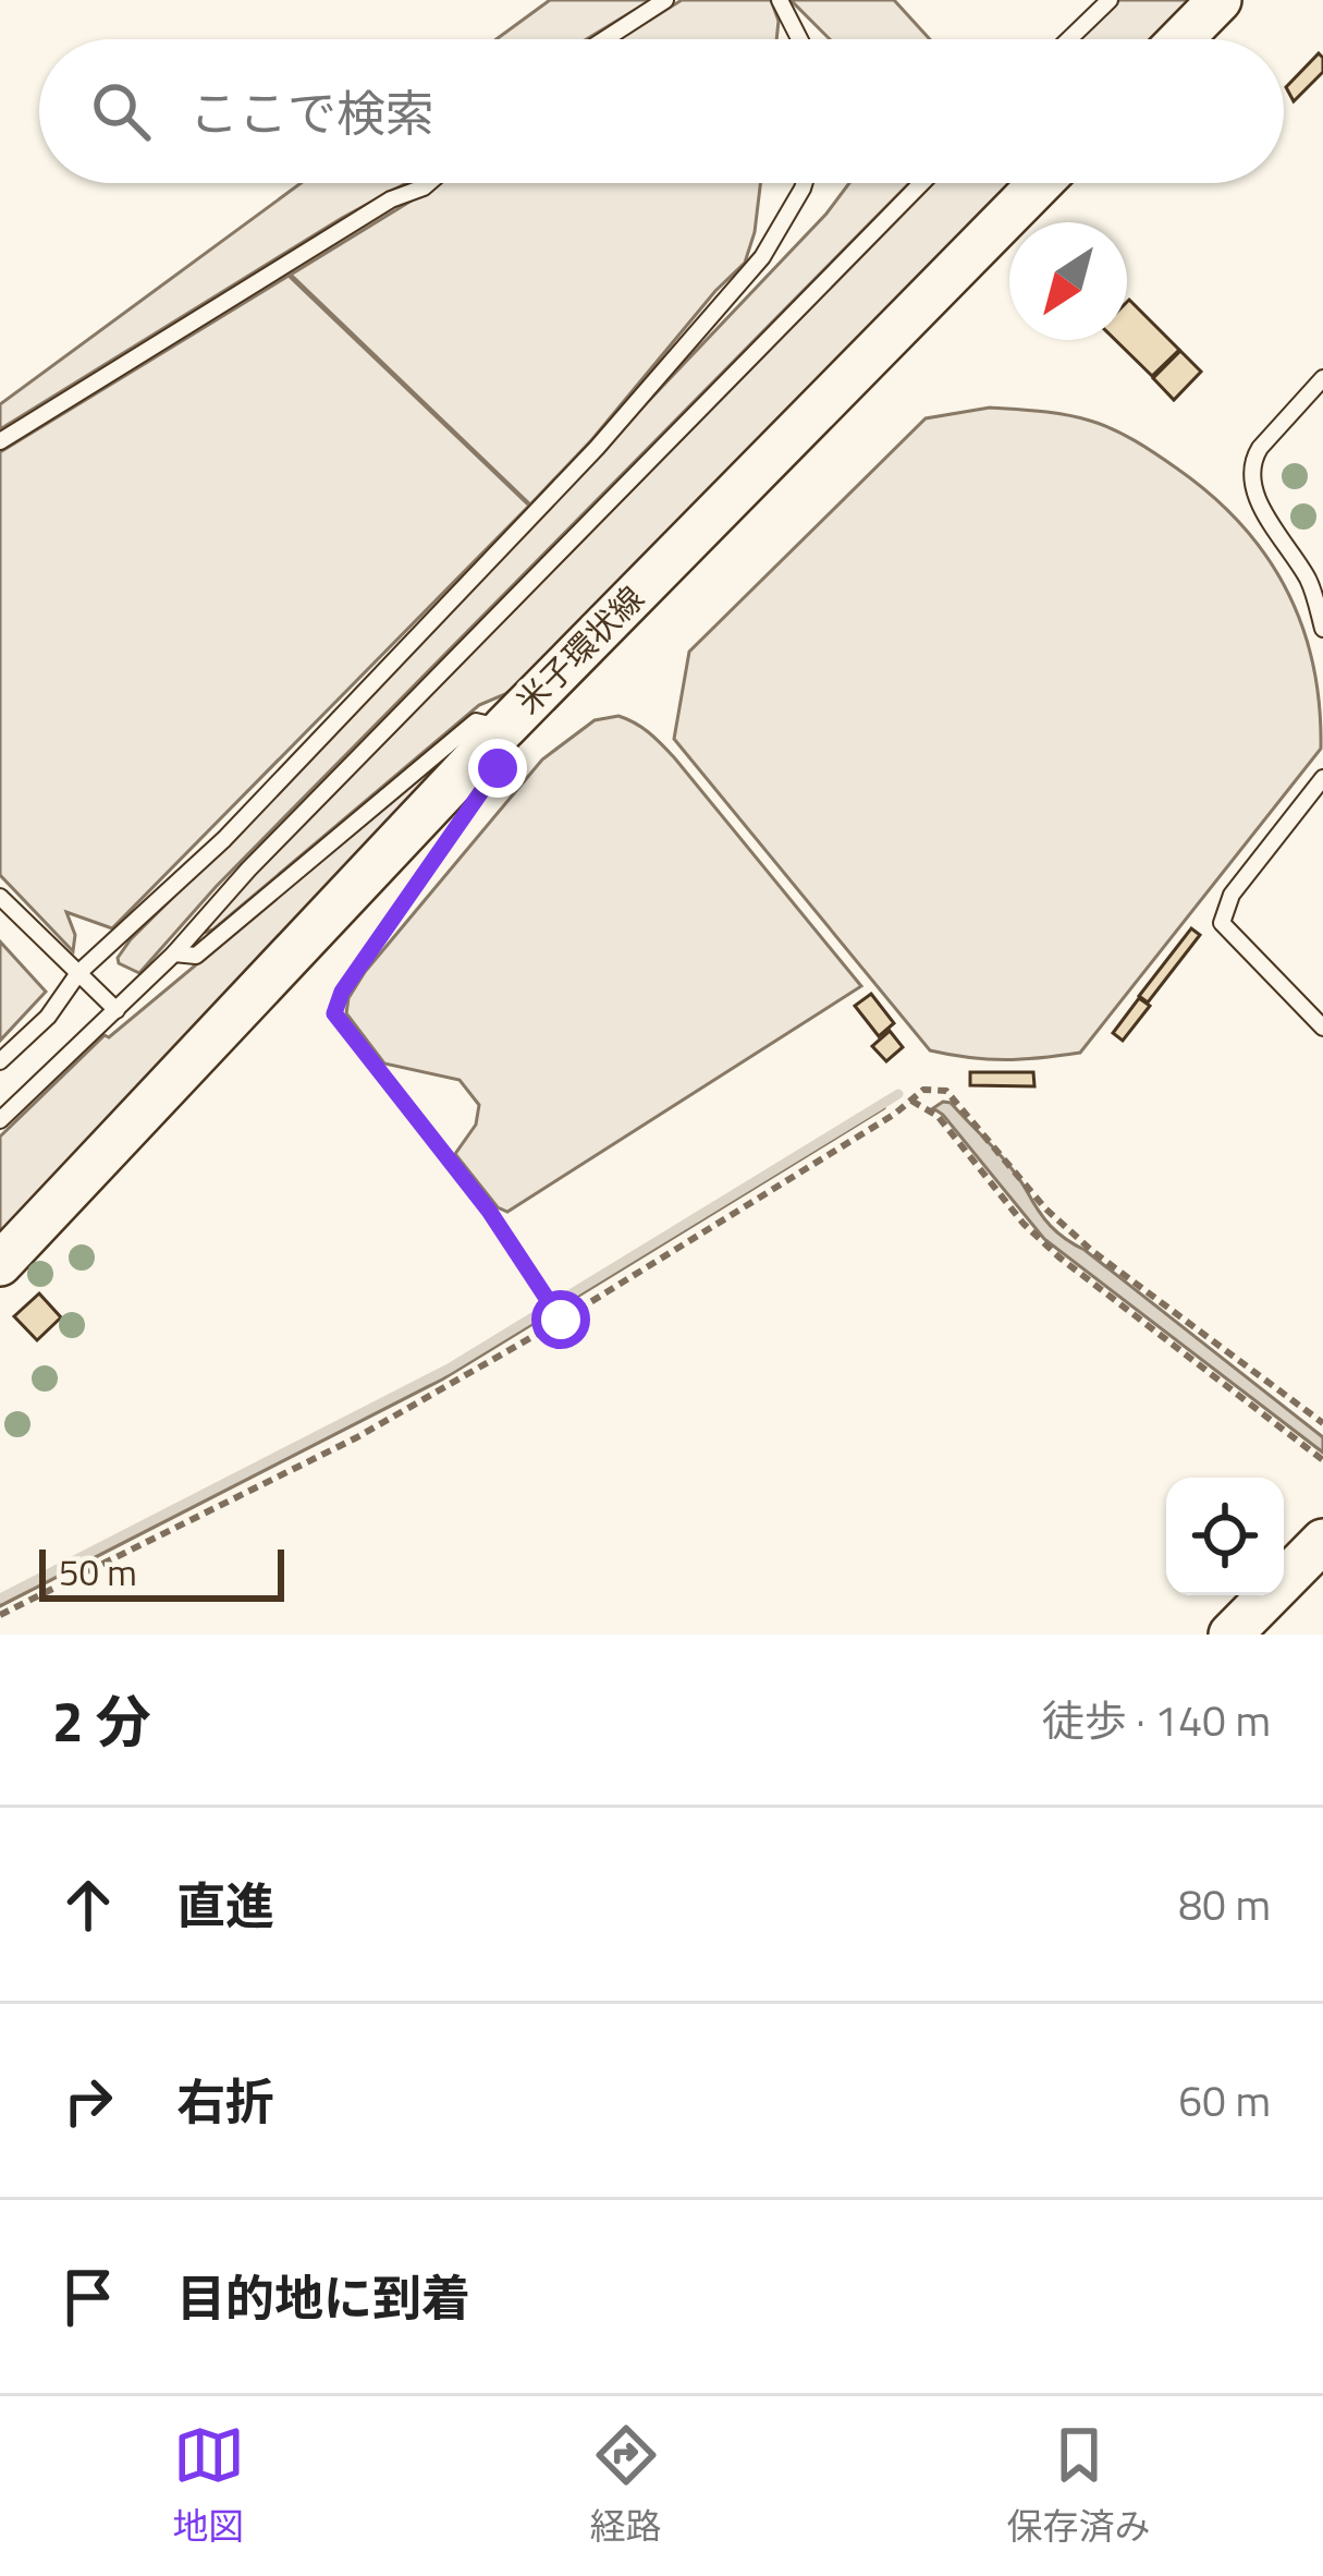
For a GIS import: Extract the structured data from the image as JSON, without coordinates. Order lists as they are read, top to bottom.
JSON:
{
  "streets": {
    "main road": ["米子環状線"]
  },
  "scale_bar": "50 m",
  "north": "bottom left",
  "page": {
    "search": "ここで検索",
    "scale": "50 m",
    "heading": ["2 分", "徒歩 · 140 m"],
    "list": [
      ["直進", "80 m"],
      ["右折", "60 m"],
      "目的地に到着"
    ],
    "nav": ["地図", "経路", "保存済み"]
  }
}
